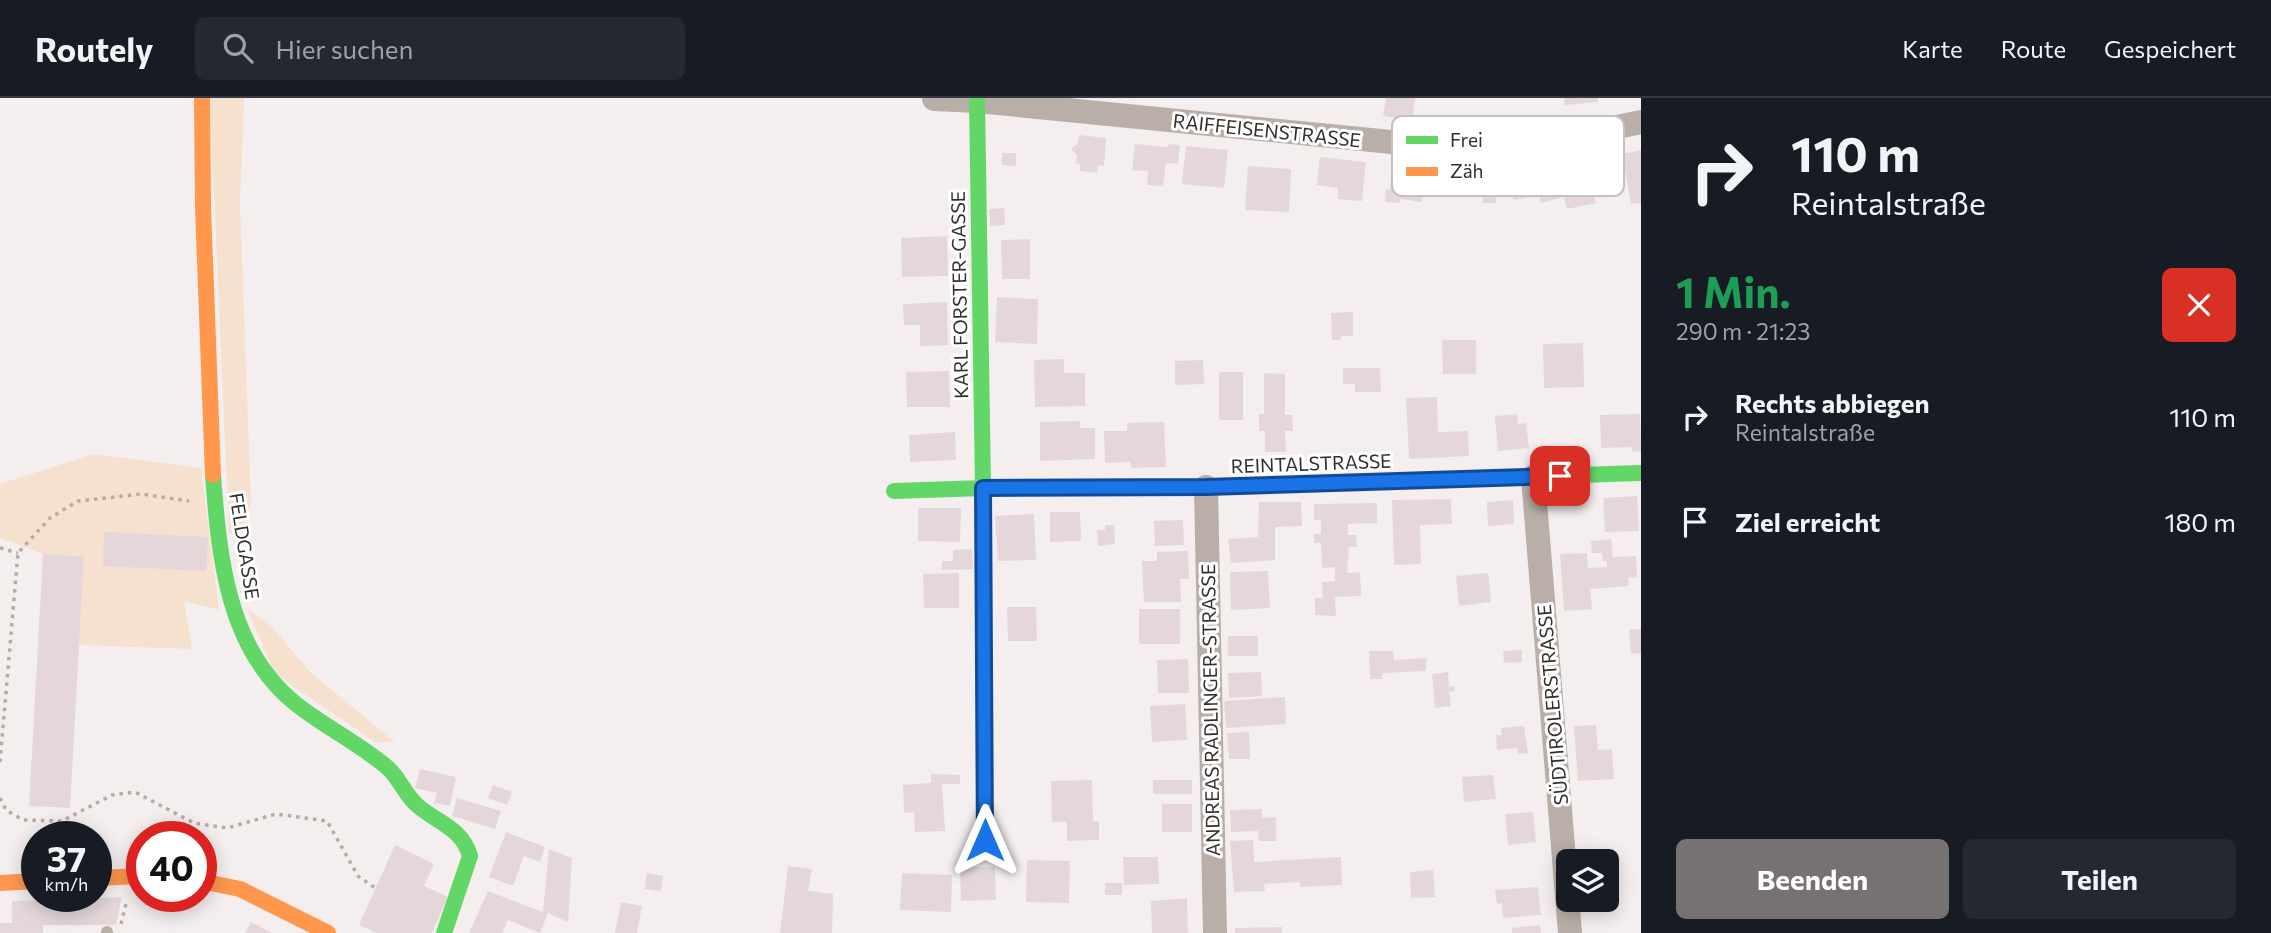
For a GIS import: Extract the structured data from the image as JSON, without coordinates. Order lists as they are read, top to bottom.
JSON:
{
  "streets": {
    "street": [
      "RAIFFEISENSTRASSE",
      "KARL FORSTER-GASSE",
      "REINTALSTRASSE",
      "FELDGASSE",
      "SÜDTIROLERSTRASSE",
      "ANDREAS RADLINGER-STRASSE"
    ]
  },
  "crossings": [
    ["RAIFFEISENSTRASSE", "KARL FORSTER-GASSE"],
    ["KARL FORSTER-GASSE", "REINTALSTRASSE"],
    ["REINTALSTRASSE", "SÜDTIROLERSTRASSE"],
    ["REINTALSTRASSE", "ANDREAS RADLINGER-STRASSE"]
  ],
  "legend": ["Frei", "Zäh"],
  "page": {
    "header": "Routely",
    "search": "Hier suchen",
    "nav": ["Karte", "Route", "Gespeichert"],
    "turn": ["110 m", "Reintalstraße"],
    "heading": ["1 Min.", "290 m · 21:23"],
    "list": [
      {
        "name": "Rechts abbiegen",
        "note": "Reintalstraße",
        "value": "110 m"
      },
      {
        "name": "Ziel erreicht",
        "value": "180 m"
      }
    ],
    "speed": "37 km/h",
    "limit": "40",
    "buttons": ["Beenden", "Teilen"]
  }
}
